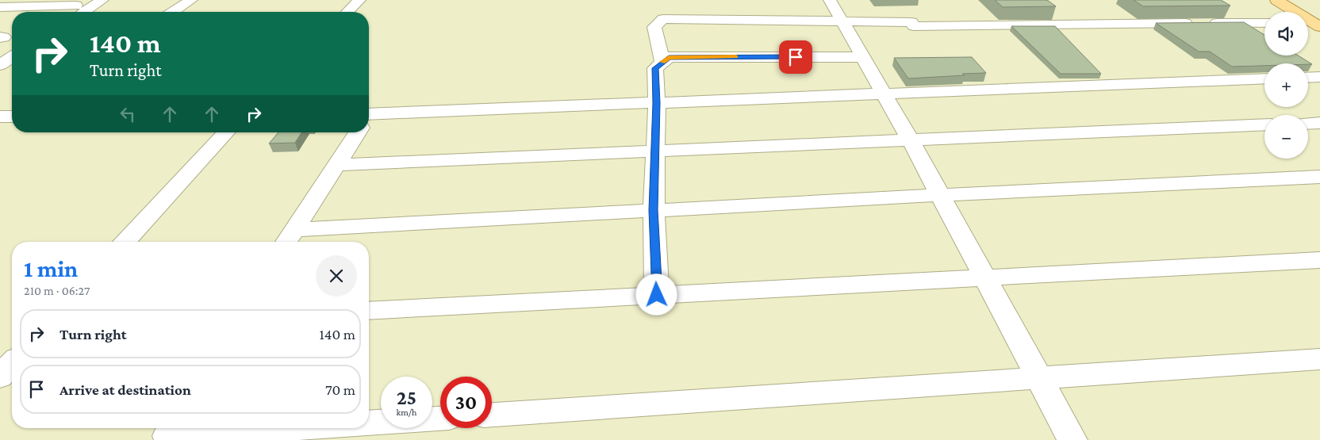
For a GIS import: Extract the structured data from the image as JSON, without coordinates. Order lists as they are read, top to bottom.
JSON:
{
  "page": {
    "map_buttons": ["+", "−"],
    "turn": ["140 m", "Turn right"],
    "heading": ["1 min", "210 m · 06:27"],
    "list": [
      {
        "name": "Turn right",
        "value": "140 m"
      },
      {
        "name": "Arrive at destination",
        "value": "70 m"
      }
    ],
    "speed": "25 km/h",
    "limit": "30"
  }
}
